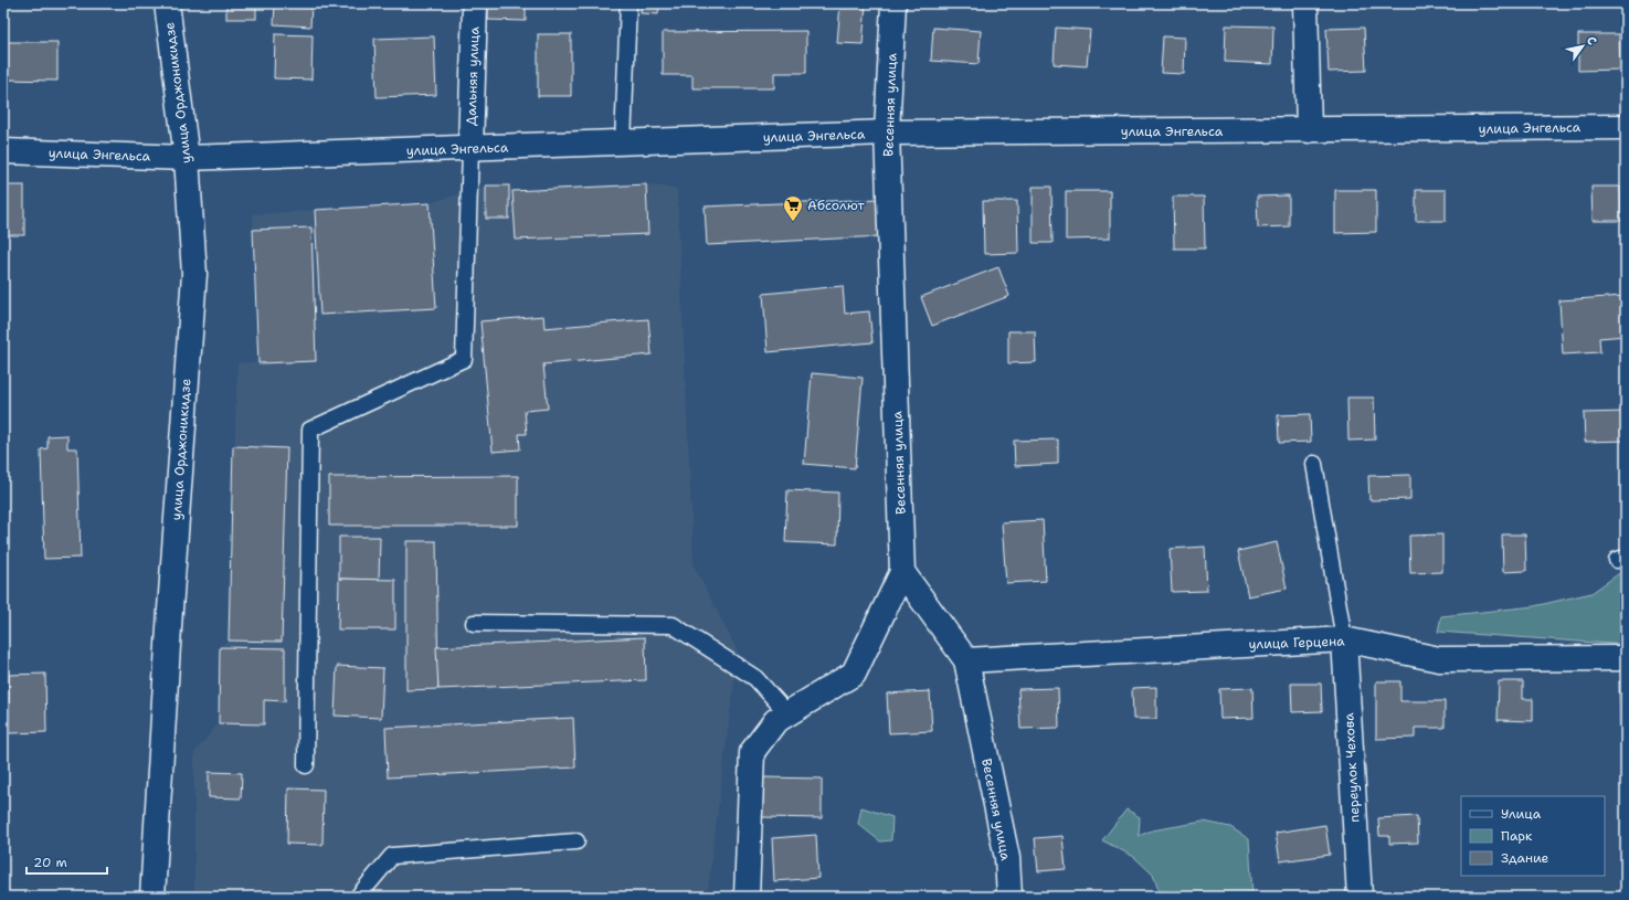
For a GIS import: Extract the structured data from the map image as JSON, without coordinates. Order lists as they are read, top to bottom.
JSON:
{
  "streets": {
    "street": [
      "Дальняя улица",
      "улица Орджоникидзе",
      "Весенняя улица",
      "улица Энгельса",
      "улица Герцена",
      "переулок Чехова"
    ]
  },
  "crossings": [
    ["Дальняя улица", "улица Энгельса"],
    ["улица Орджоникидзе", "улица Энгельса"],
    ["Весенняя улица", "улица Энгельса"],
    ["Весенняя улица", "улица Герцена"],
    ["улица Герцена", "переулок Чехова"]
  ],
  "places": {
    "supermarket": ["Абсолют"]
  },
  "legend": ["Улица", "Парк", "Здание"],
  "scale_bar": "20 m",
  "north": "top right"
}
